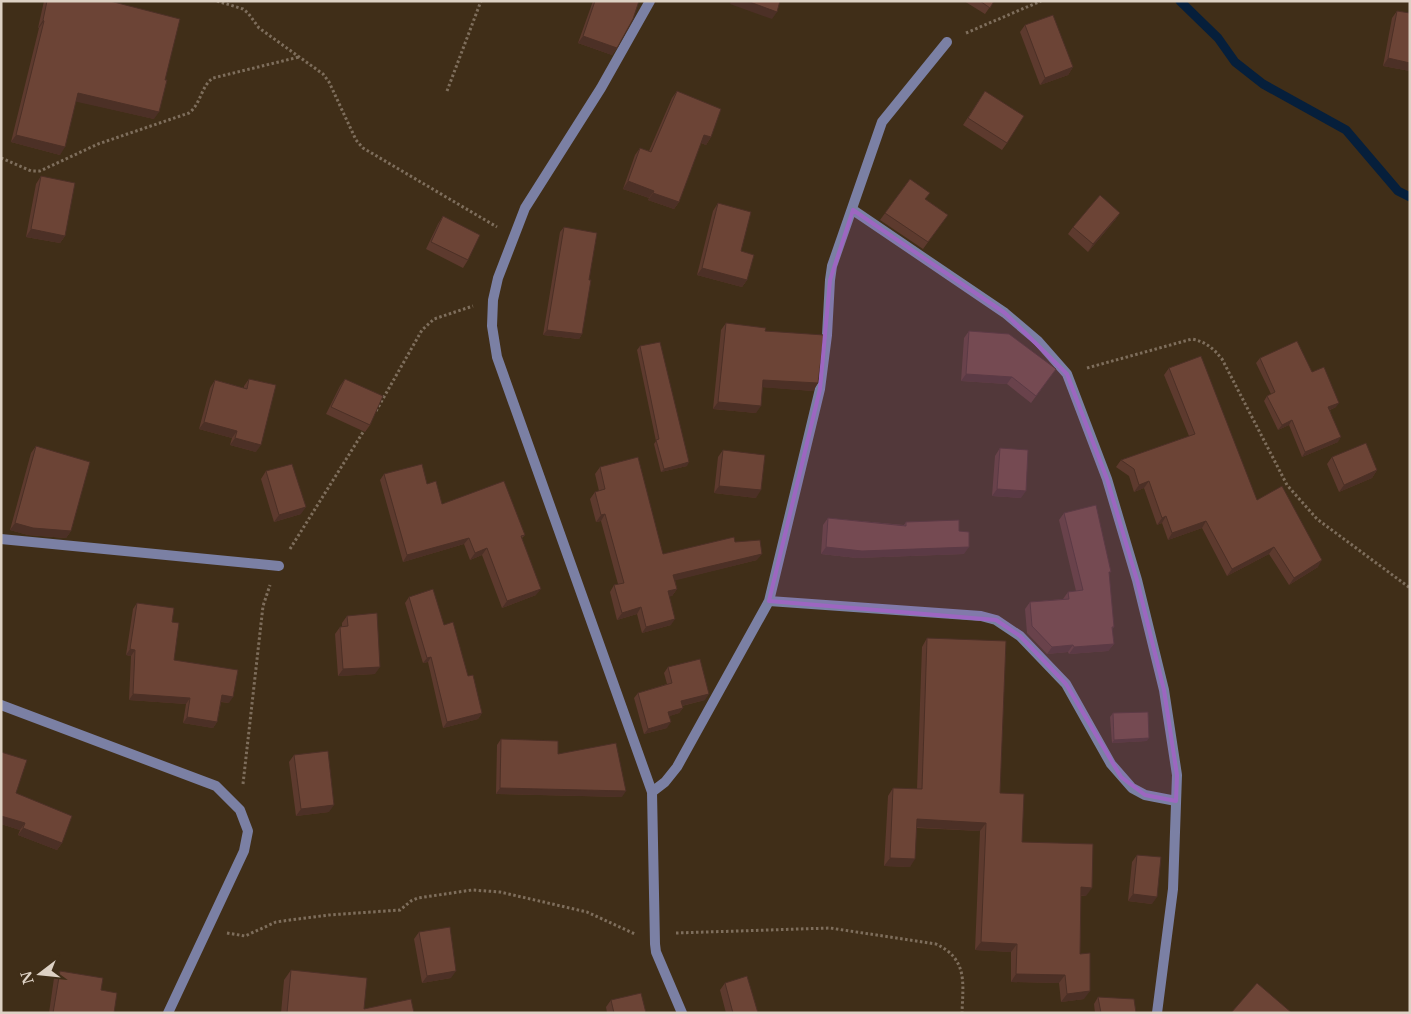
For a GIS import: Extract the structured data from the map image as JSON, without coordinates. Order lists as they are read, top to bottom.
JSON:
{
  "north": "left"
}
